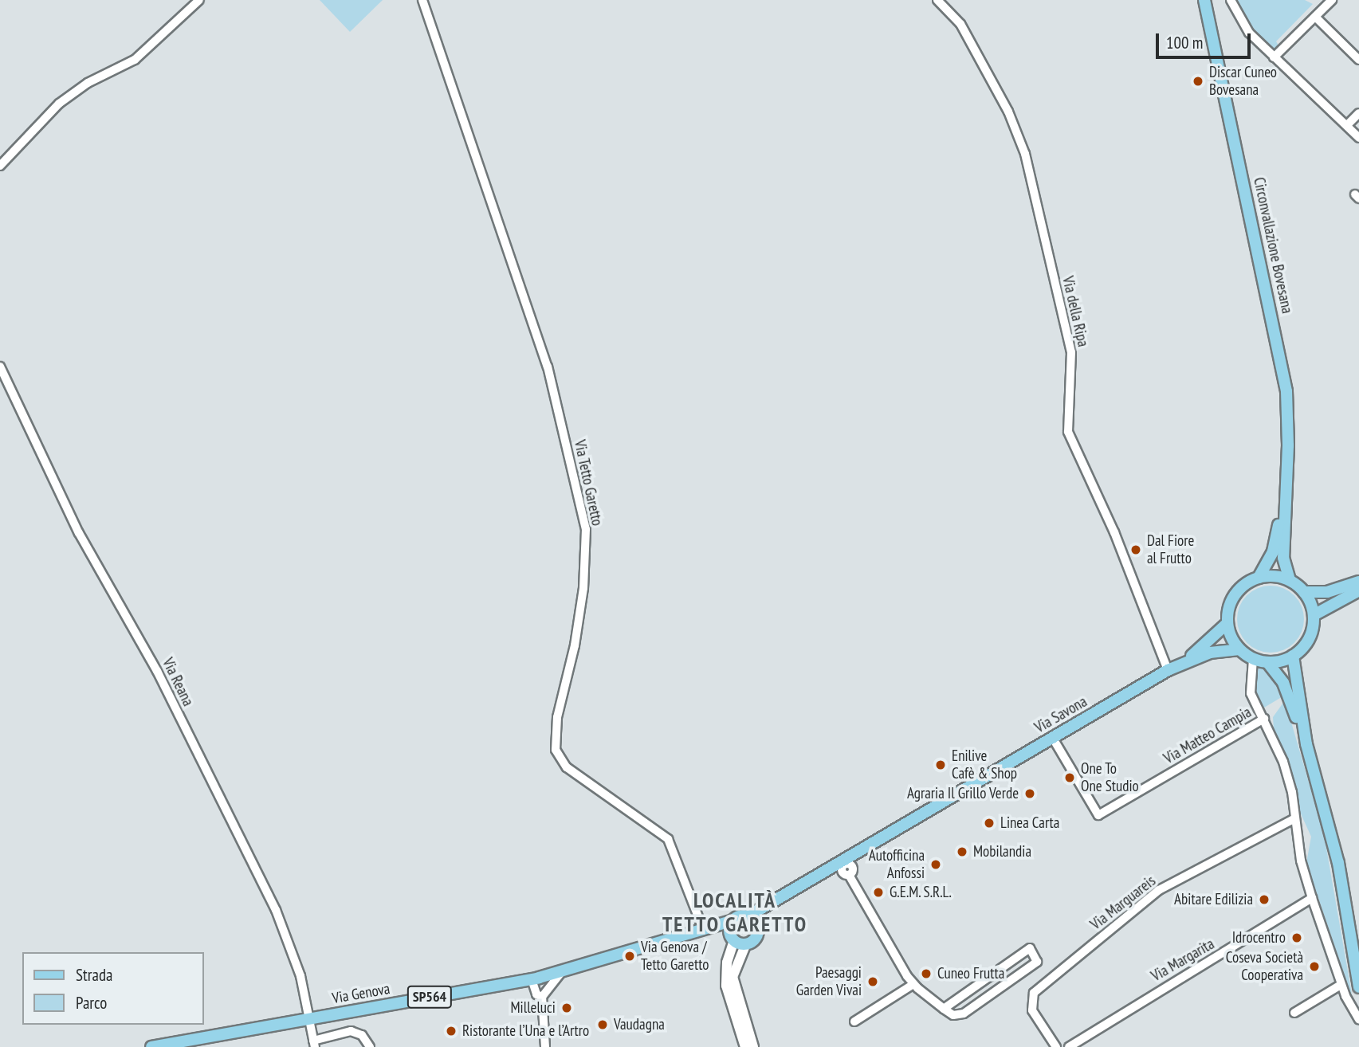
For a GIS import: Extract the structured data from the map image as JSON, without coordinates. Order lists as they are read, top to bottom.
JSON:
{
  "streets": {
    "main road": [
      "Circonvallazione Bovesana",
      "Via Savona",
      "Via Genova",
      "SP564"
    ],
    "street": [
      "Via della Ripa",
      "Via Tetto Garetto",
      "Via Reana",
      "Via Matteo Campia",
      "Via Marguareis",
      "Via Margarita"
    ]
  },
  "crossings": [
    ["Circonvallazione Bovesana", "Via Savona"],
    ["Circonvallazione Bovesana", "Via Matteo Campia"],
    ["Via della Ripa", "Via Savona"],
    ["Via Tetto Garetto", "Via Genova"],
    ["Via Reana", "Via Genova"],
    ["Via Savona", "Via Matteo Campia"],
    ["Via Savona", "Via Genova"],
    ["Via Matteo Campia", "Via Marguareis"],
    ["Via Matteo Campia", "Via Margarita"]
  ],
  "districts": ["LOCALITÀ TETTO GARETTO"],
  "places": [
    "Discar Cuneo Bovesana",
    "Dal Fiore al Frutto",
    "Enilive Cafè & Shop",
    "One To One Studio",
    "Agraria Il Grillo Verde",
    "Linea Carta",
    "Mobilandia",
    "Autofficina Anfossi",
    "G.E.M. S.R.L.",
    "Abitare Edilizia",
    "Idrocentro",
    "Via Genova / Tetto Garetto",
    "Coseva Società Cooperativa",
    "Cuneo Frutta",
    "Paesaggi Garden Vivai",
    "Milleluci",
    "Vaudagna",
    "Ristorante l’Una e l’Artro"
  ],
  "legend": ["Strada", "Parco"],
  "scale_bar": "100 m"
}
